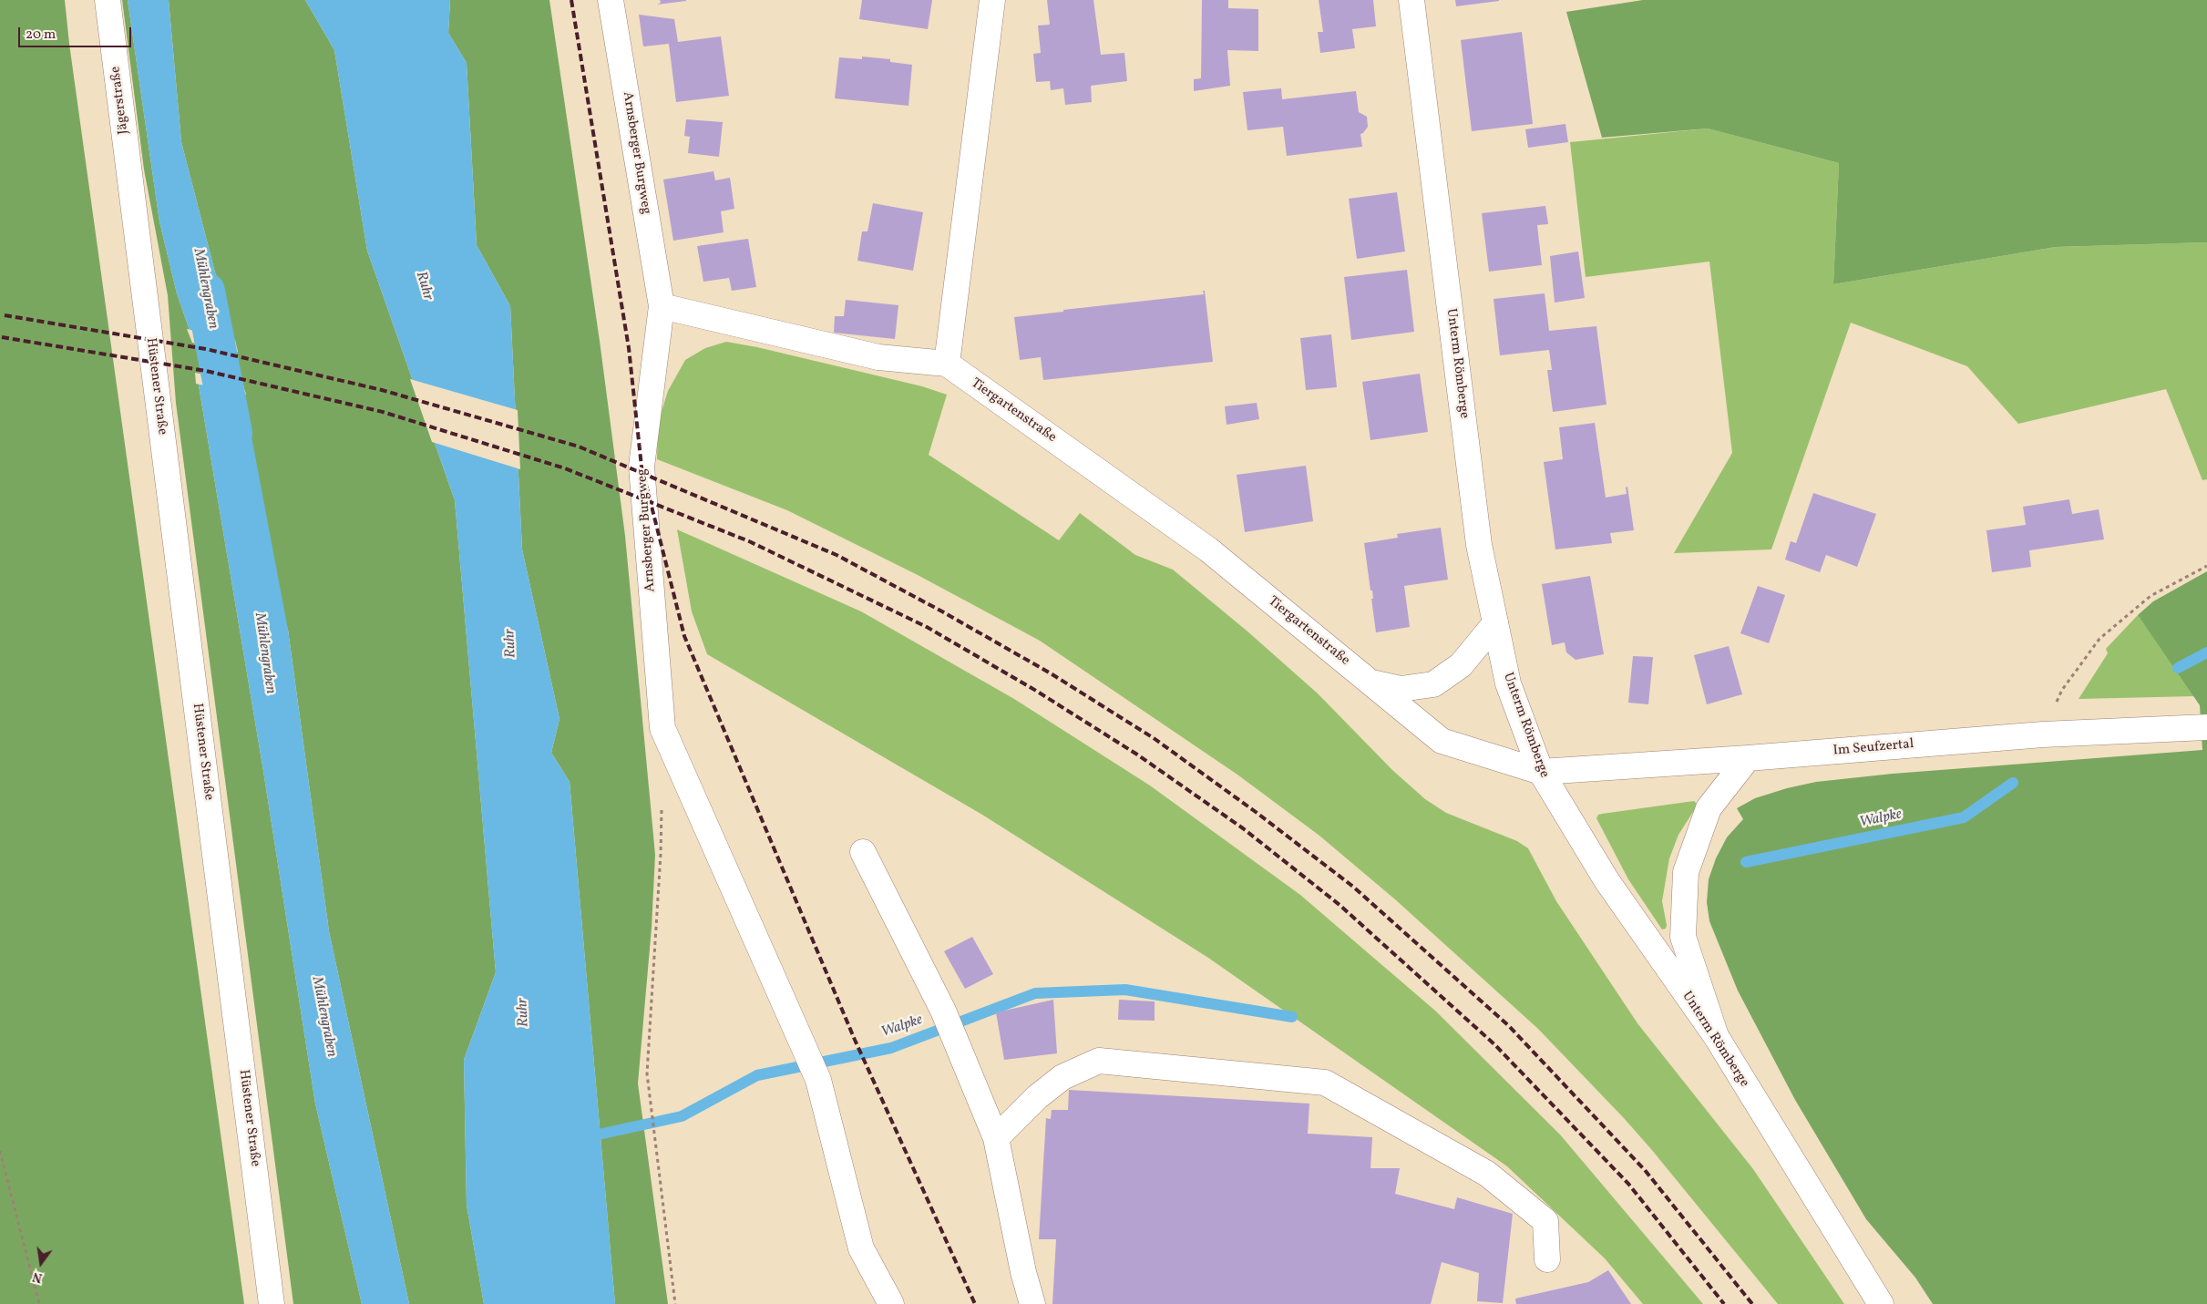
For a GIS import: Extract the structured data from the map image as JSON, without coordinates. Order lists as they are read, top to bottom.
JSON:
{
  "streets": {
    "main road": [
      "Jägerstraße",
      "Arnsberger Burgweg",
      "Unterm Römberge",
      "Hüstener Straße",
      "Tiergartenstraße",
      "Im Seufzertal"
    ]
  },
  "crossings": [
    ["Jägerstraße", "Hüstener Straße"],
    ["Unterm Römberge", "Tiergartenstraße"],
    ["Unterm Römberge", "Im Seufzertal"],
    ["Tiergartenstraße", "Im Seufzertal"]
  ],
  "water": ["Ruhr", "Mühlengraben", "Walpke"],
  "scale_bar": "20 m",
  "north": "bottom"
}
